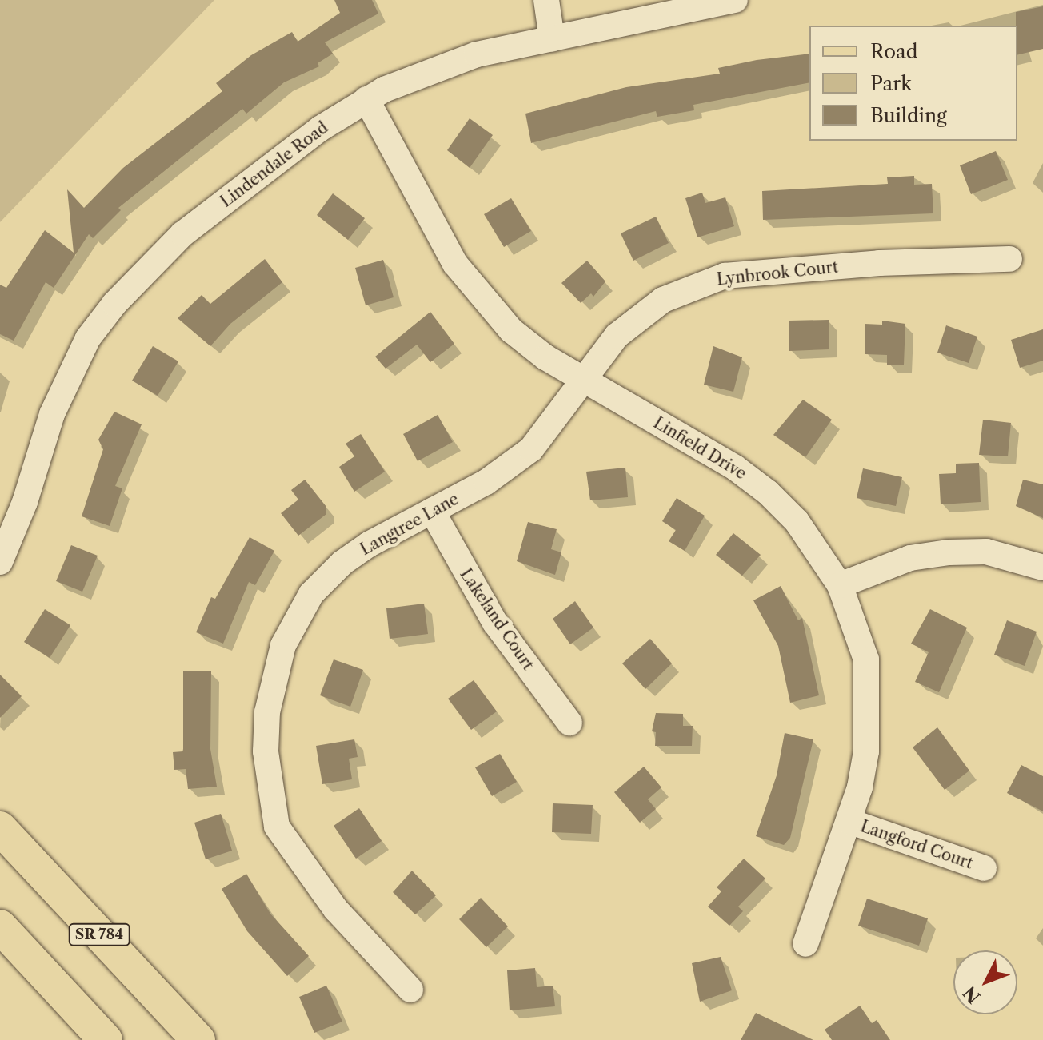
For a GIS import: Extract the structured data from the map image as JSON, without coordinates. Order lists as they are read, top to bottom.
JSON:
{
  "streets": {
    "main road": ["SR 784"],
    "street": [
      "Lindendale Road",
      "Lynbrook Court",
      "Linfield Drive",
      "Langtree Lane",
      "Lakeland Court",
      "Langford Court"
    ]
  },
  "crossings": [
    ["Lindendale Road", "Linfield Drive"],
    ["Lynbrook Court", "Linfield Drive"],
    ["Lynbrook Court", "Langtree Lane"],
    ["Linfield Drive", "Langtree Lane"],
    ["Linfield Drive", "Langford Court"],
    ["Langtree Lane", "Lakeland Court"]
  ],
  "legend": ["Road", "Park", "Building"],
  "north": "bottom left"
}
